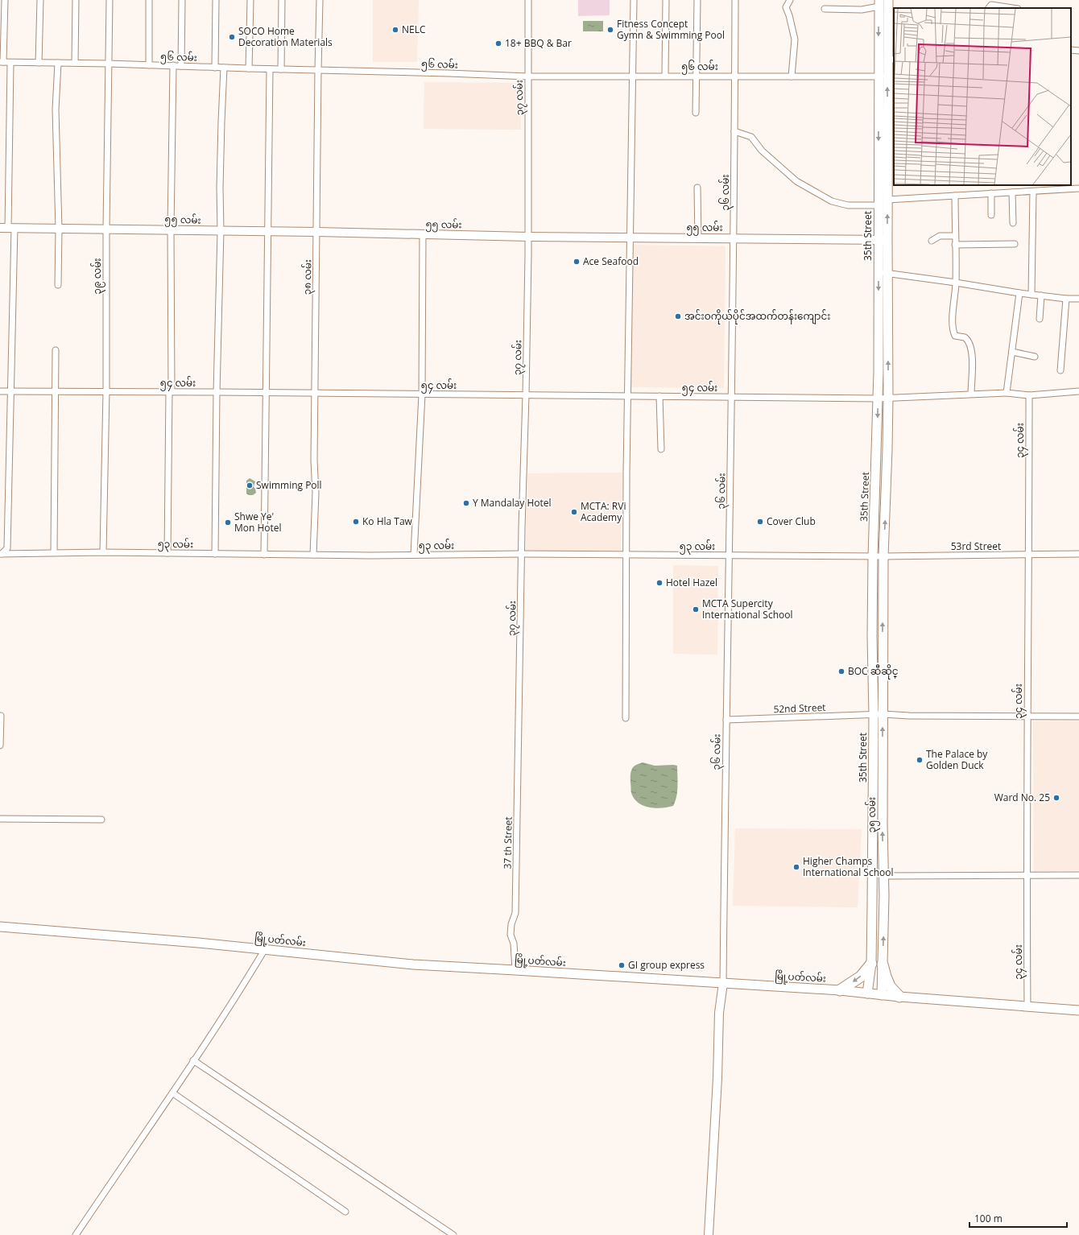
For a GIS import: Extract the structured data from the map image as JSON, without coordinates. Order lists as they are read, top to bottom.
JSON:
{
  "streets": {
    "main road": [
      "၅၅ လမ်း",
      "35th Street",
      "၃၅ လမ်း",
      "မြို့ပတ်လမ်း"
    ],
    "street": [
      "၅၆ လမ်း",
      "၃၇ လမ်း",
      "၃၆ လမ်း",
      "၃၉ လမ်း",
      "၃၈ လမ်း",
      "၅၄ လမ်း",
      "၃၄ လမ်း",
      "၅၃ လမ်း",
      "53rd Street",
      "52nd Street",
      "37 th Street"
    ]
  },
  "crossings": [
    ["၅၆ လမ်း", "၃၇ လမ်း"],
    ["၅၆ လမ်း", "၃၆ လမ်း"],
    ["၅၆ လမ်း", "35th Street"],
    ["၅၆ လမ်း", "၃၉ လမ်း"],
    ["၅၆ လမ်း", "၃၈ လမ်း"],
    ["၃၇ လမ်း", "၅၅ လမ်း"],
    ["၃၇ လမ်း", "၅၄ လမ်း"],
    ["၃၇ လမ်း", "၅၃ လမ်း"],
    ["၃၇ လမ်း", "37 th Street"],
    ["၃၆ လမ်း", "၅၅ လမ်း"],
    ["၃၆ လမ်း", "၅၄ လမ်း"],
    ["၃၆ လမ်း", "၅၃ လမ်း"],
    ["၃၆ လမ်း", "52nd Street"],
    ["၃၆ လမ်း", "မြို့ပတ်လမ်း"],
    ["၅၅ လမ်း", "35th Street"],
    ["၅၅ လမ်း", "၃၉ လမ်း"],
    ["၅၅ လမ်း", "၃၈ လမ်း"],
    ["35th Street", "၅၄ လမ်း"],
    ["35th Street", "၅၃ လမ်း"],
    ["35th Street", "53rd Street"],
    ["35th Street", "52nd Street"],
    ["35th Street", "၃၅ လမ်း"],
    ["35th Street", "မြို့ပတ်လမ်း"],
    ["၃၉ လမ်း", "၅၄ လမ်း"],
    ["၃၉ လမ်း", "၅၃ လမ်း"],
    ["၃၈ လမ်း", "၅၄ လမ်း"],
    ["၃၈ လမ်း", "၅၃ လမ်း"],
    ["၅၄ လမ်း", "၃၄ လမ်း"],
    ["၃၄ လမ်း", "53rd Street"],
    ["၃၄ လမ်း", "52nd Street"],
    ["၃၄ လမ်း", "မြို့ပတ်လမ်း"],
    ["၅၃ လမ်း", "53rd Street"],
    ["53rd Street", "၃၅ လမ်း"],
    ["52nd Street", "၃၅ လမ်း"],
    ["၃၅ လမ်း", "မြို့ပတ်လမ်း"],
    ["37 th Street", "မြို့ပတ်လမ်း"]
  ],
  "one_way": ["၃၅ လမ်း"],
  "places": [
    "NELC",
    "Fitness Concept Gymn & Swimming Pool",
    "SOCO Home Decoration Materials",
    "18+ BBQ & Bar",
    "Ace Seafood",
    "အင်းဝကိုယ်ပိုင်အထက်တန်းကျောင်း",
    "Swimming Poll",
    "Y Mandalay Hotel",
    "MCTA: RVi Academy",
    "Ko Hla Taw",
    "Cover Club",
    "Shwe Ye' Mon Hotel",
    "Hotel Hazel",
    "MCTA Supercity International School",
    "BOC ဆီဆိုင္",
    "The Palace by Golden Duck",
    "Ward No. 25",
    "Higher Champs International School",
    "GI group express"
  ],
  "scale_bar": "100 m"
}
